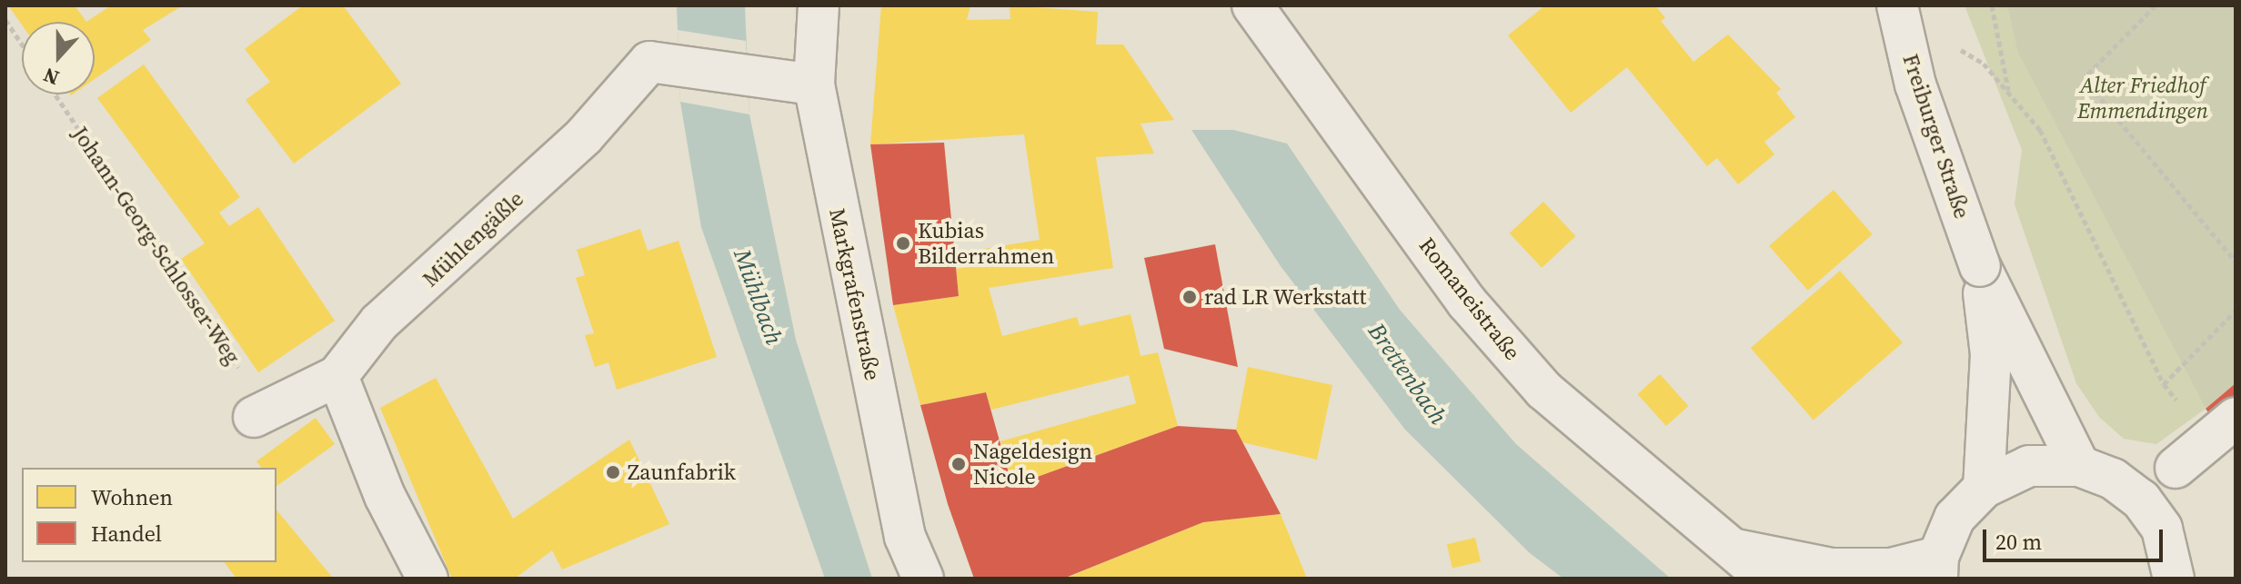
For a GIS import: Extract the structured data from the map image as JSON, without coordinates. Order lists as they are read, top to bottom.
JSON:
{
  "streets": {
    "street": [
      "Freiburger Straße",
      "Mühlengäßle",
      "Markgrafenstraße",
      "Romaneistraße"
    ],
    "path": ["Johann-Georg-Schlosser-Weg"]
  },
  "crossings": [
    ["Mühlengäßle", "Markgrafenstraße"]
  ],
  "water": ["Mühlbach", "Brettenbach"],
  "parks": ["Alter Friedhof Emmendingen"],
  "places": [
    "Kubias Bilderrahmen",
    "rad LR Werkstatt",
    "Nageldesign Nicole",
    "Zaunfabrik"
  ],
  "legend": ["Wohnen", "Handel"],
  "scale_bar": "20 m",
  "north": "bottom"
}
